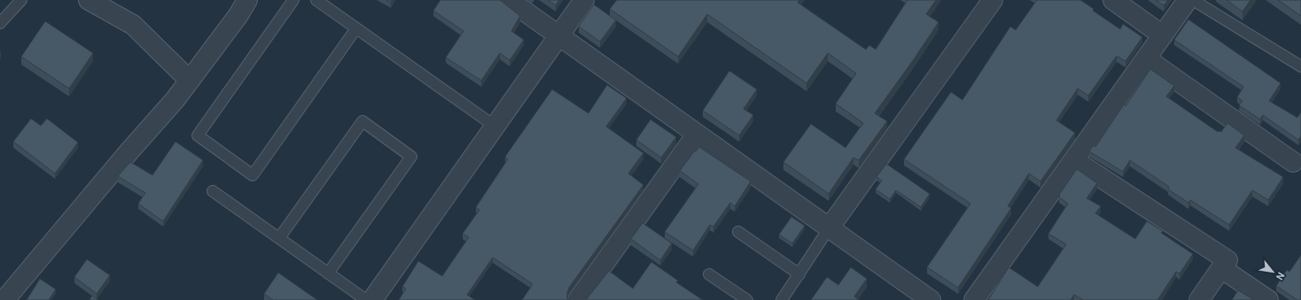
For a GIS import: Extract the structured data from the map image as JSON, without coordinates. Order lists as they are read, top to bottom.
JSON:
{
  "north": "bottom right"
}
